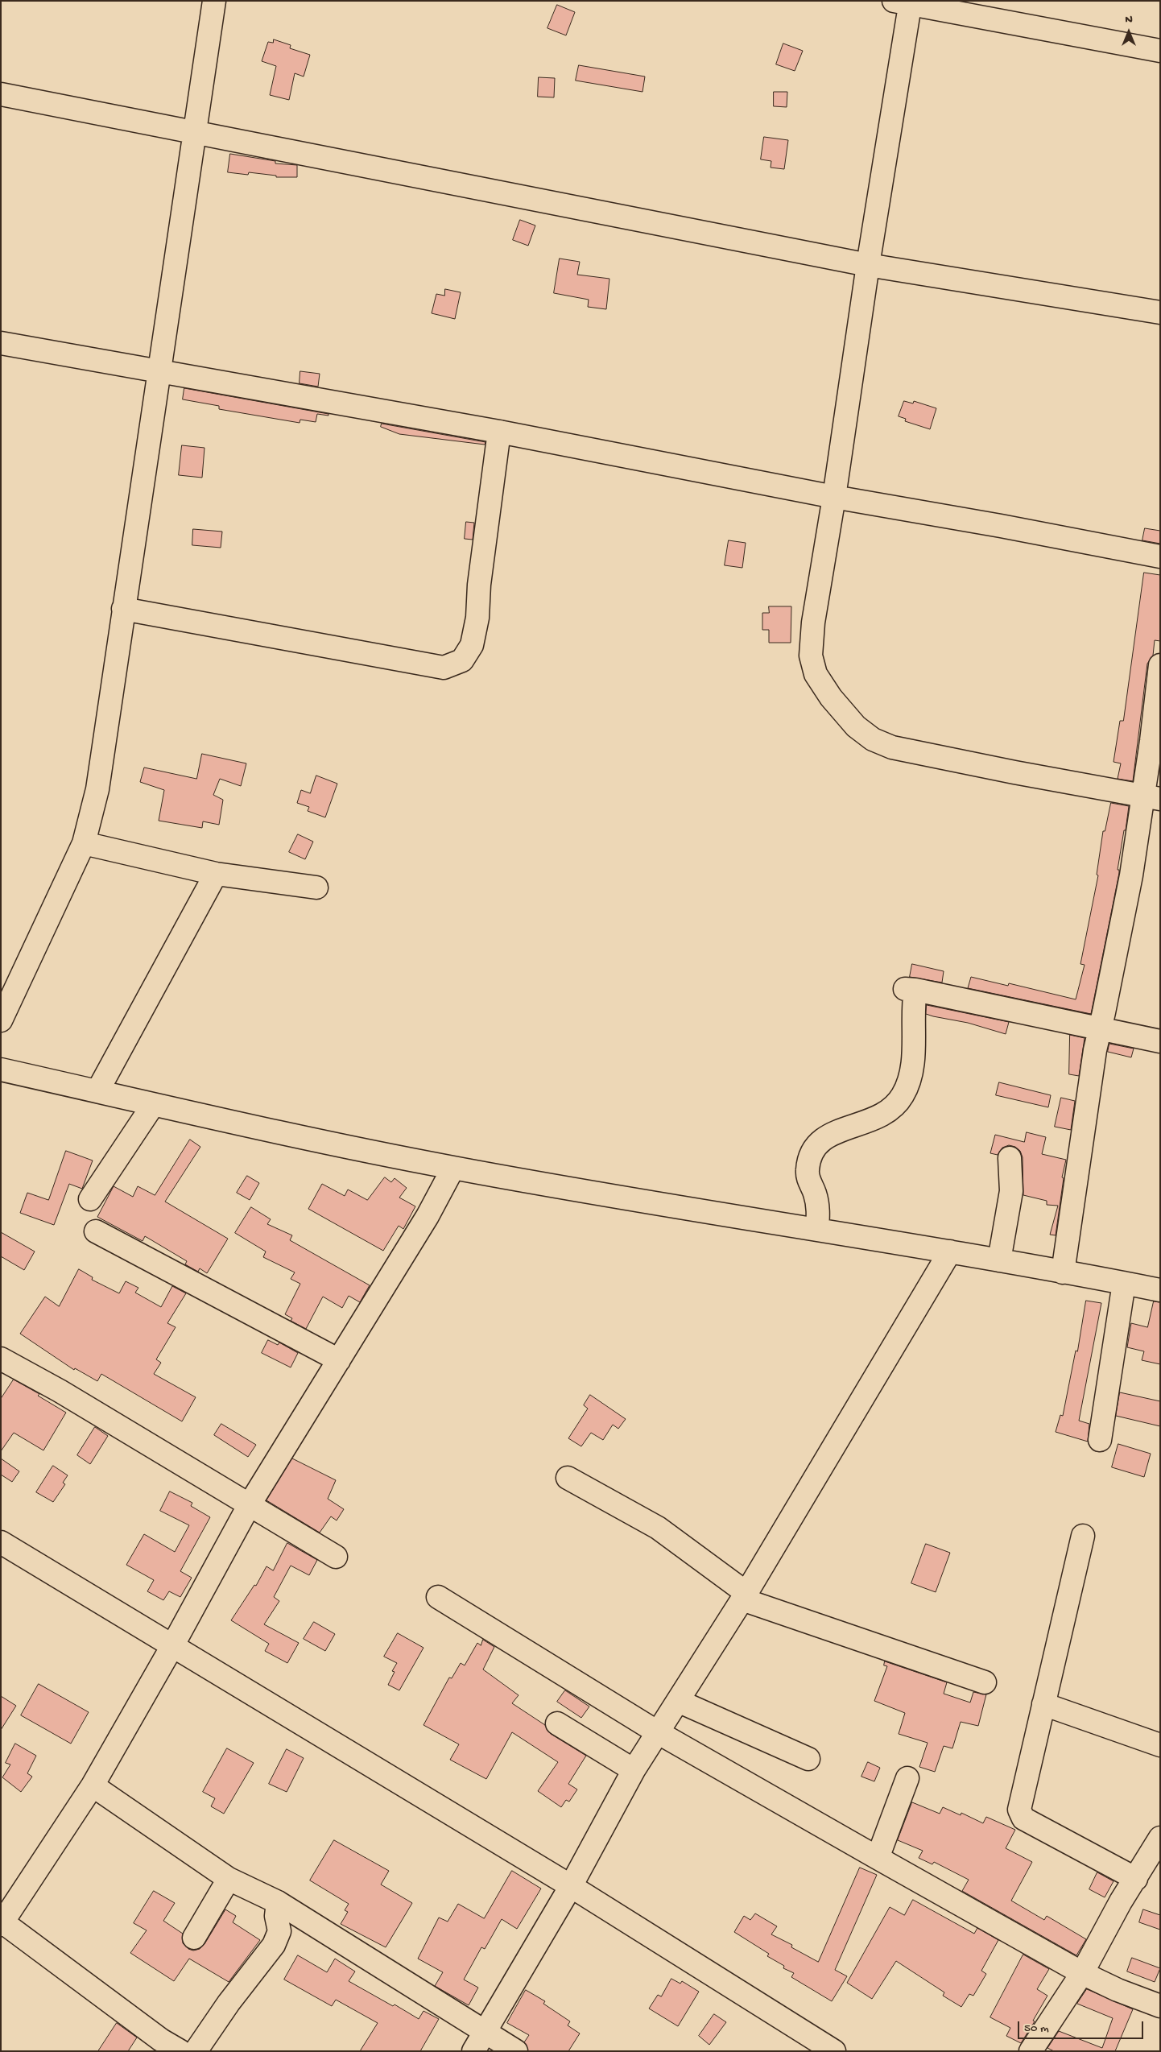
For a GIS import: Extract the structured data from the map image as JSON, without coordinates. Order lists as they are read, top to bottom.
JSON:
{
  "scale_bar": "50 m",
  "north": "top"
}
